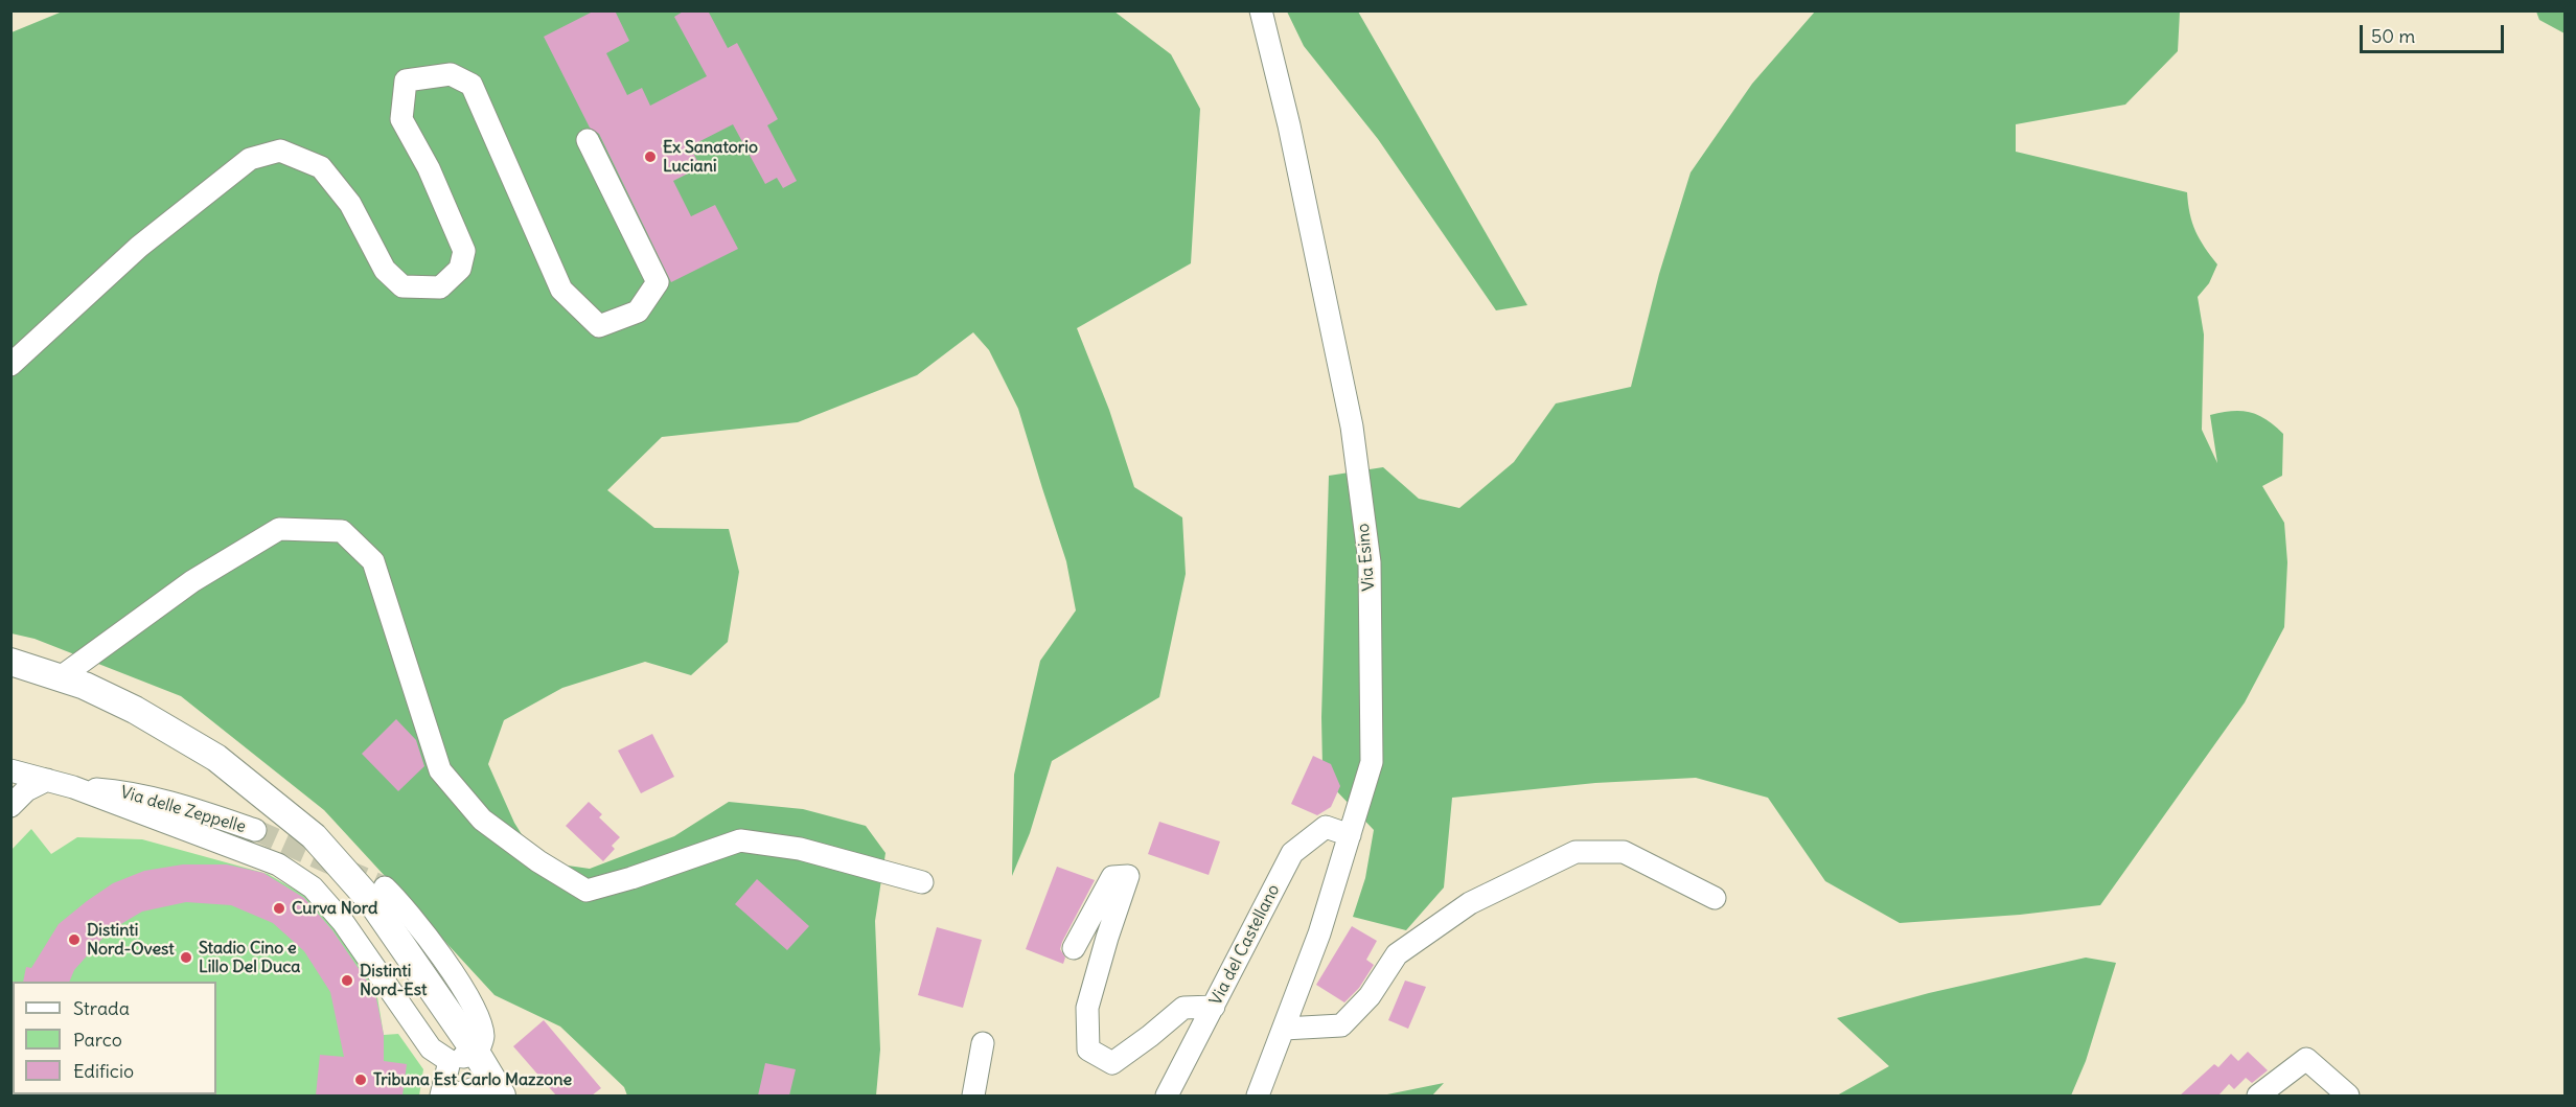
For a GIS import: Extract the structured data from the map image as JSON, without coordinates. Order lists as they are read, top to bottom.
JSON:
{
  "streets": {
    "street": ["Via Esino", "Via delle Zeppelle", "Via del Castellano"]
  },
  "crossings": [
    ["Via Esino", "Via del Castellano"]
  ],
  "places": [
    "Ex Sanatorio Luciani",
    "Curva Nord",
    "Distinti Nord-Ovest",
    "Stadio Cino e Lillo Del Duca",
    "Distinti Nord-Est",
    "Tribuna Est Carlo Mazzone"
  ],
  "legend": ["Strada", "Parco", "Edificio"],
  "scale_bar": "50 m"
}
